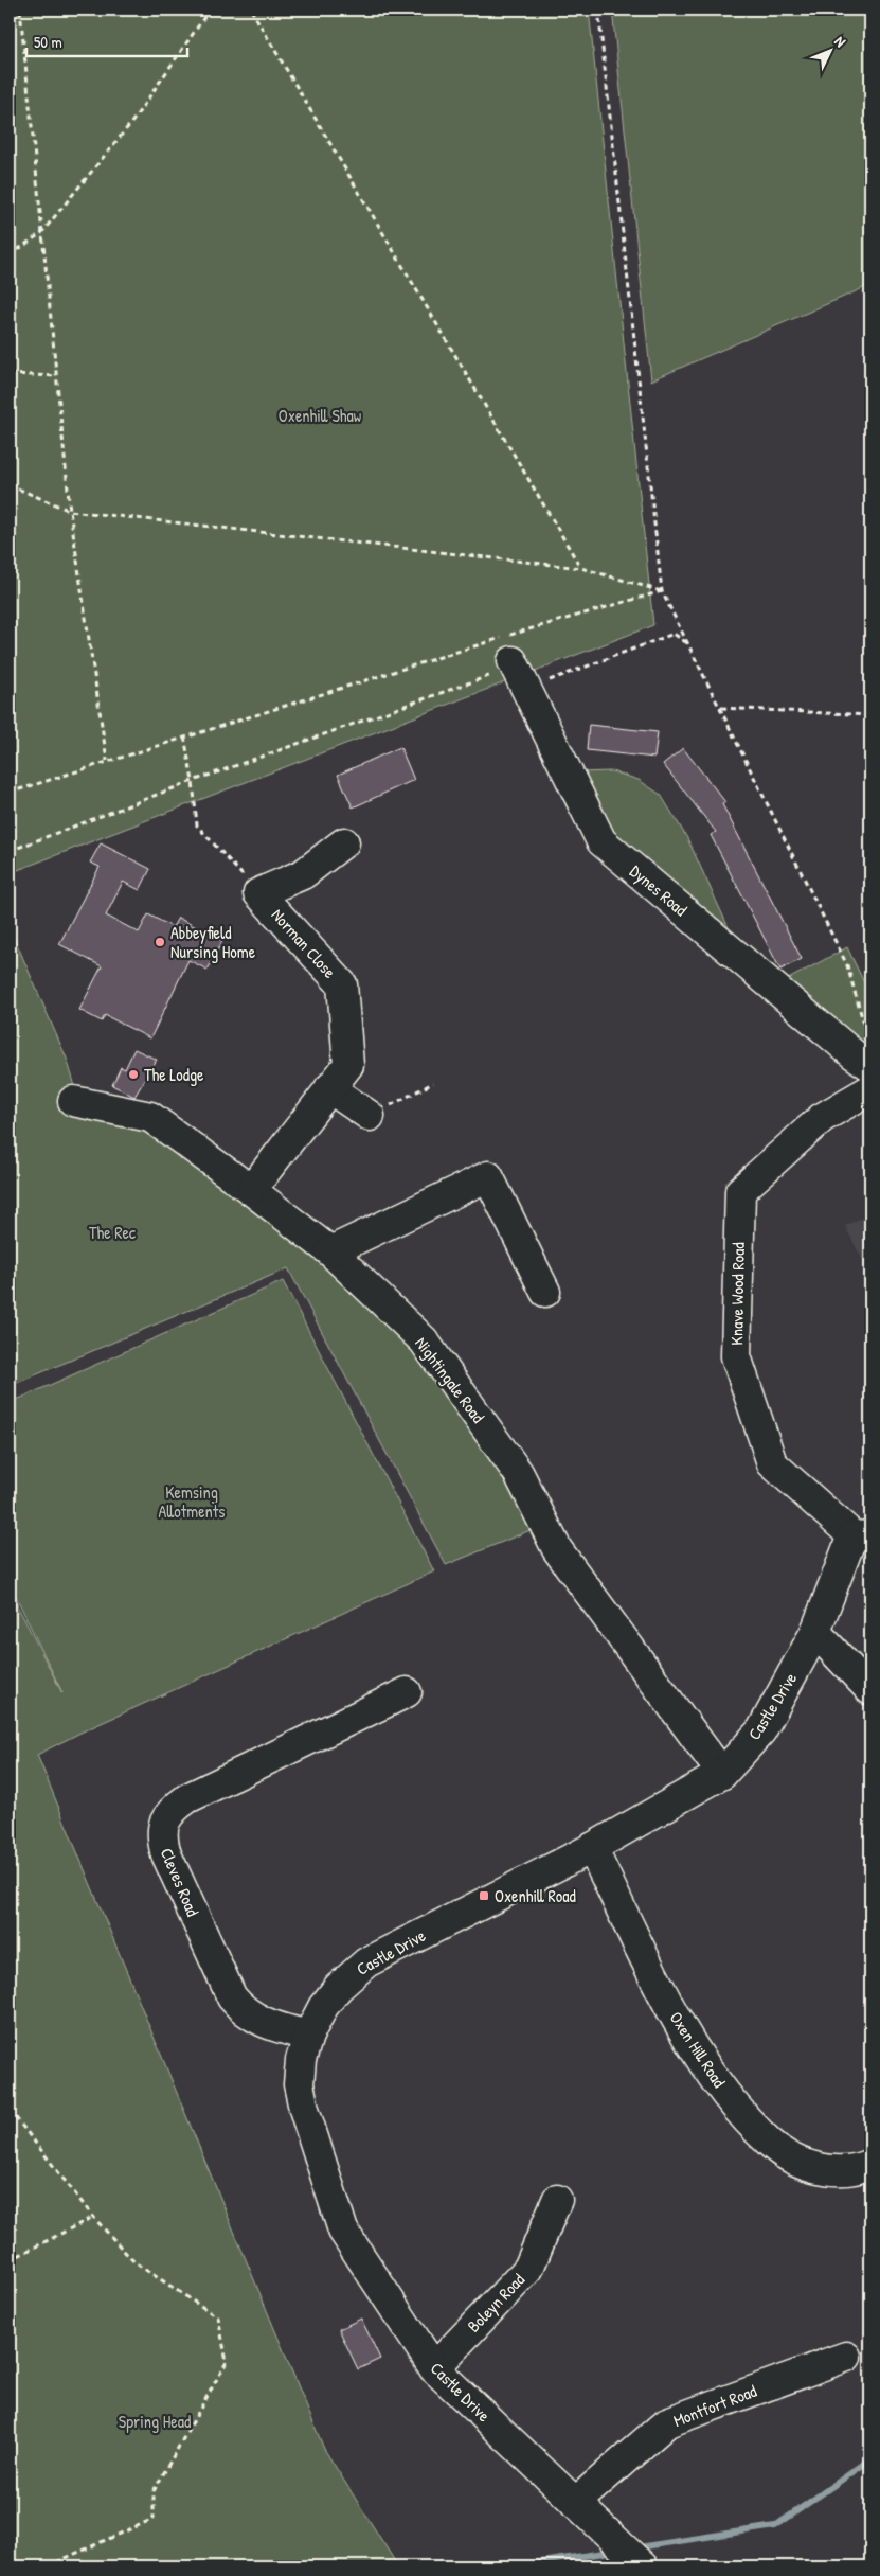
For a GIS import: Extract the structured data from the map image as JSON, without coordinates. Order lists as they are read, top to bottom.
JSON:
{
  "streets": {
    "street": [
      "Dynes Road",
      "Norman Close",
      "Knave Wood Road",
      "Nightingale Road",
      "Castle Drive",
      "Cleves Road",
      "Oxen Hill Road",
      "Boleyn Road",
      "Montfort Road"
    ]
  },
  "crossings": [
    ["Norman Close", "Nightingale Road"],
    ["Knave Wood Road", "Castle Drive"],
    ["Nightingale Road", "Castle Drive"],
    ["Castle Drive", "Cleves Road"],
    ["Castle Drive", "Oxen Hill Road"],
    ["Castle Drive", "Boleyn Road"],
    ["Castle Drive", "Montfort Road"]
  ],
  "parks": [
    "Oxenhill Shaw",
    "The Rec",
    "Kemsing Allotments",
    "Spring Head"
  ],
  "places": {
    "other": ["Abbeyfield Nursing Home", "The Lodge"],
    "transit": ["Oxenhill Road"]
  },
  "scale_bar": "50 m",
  "north": "top right"
}
